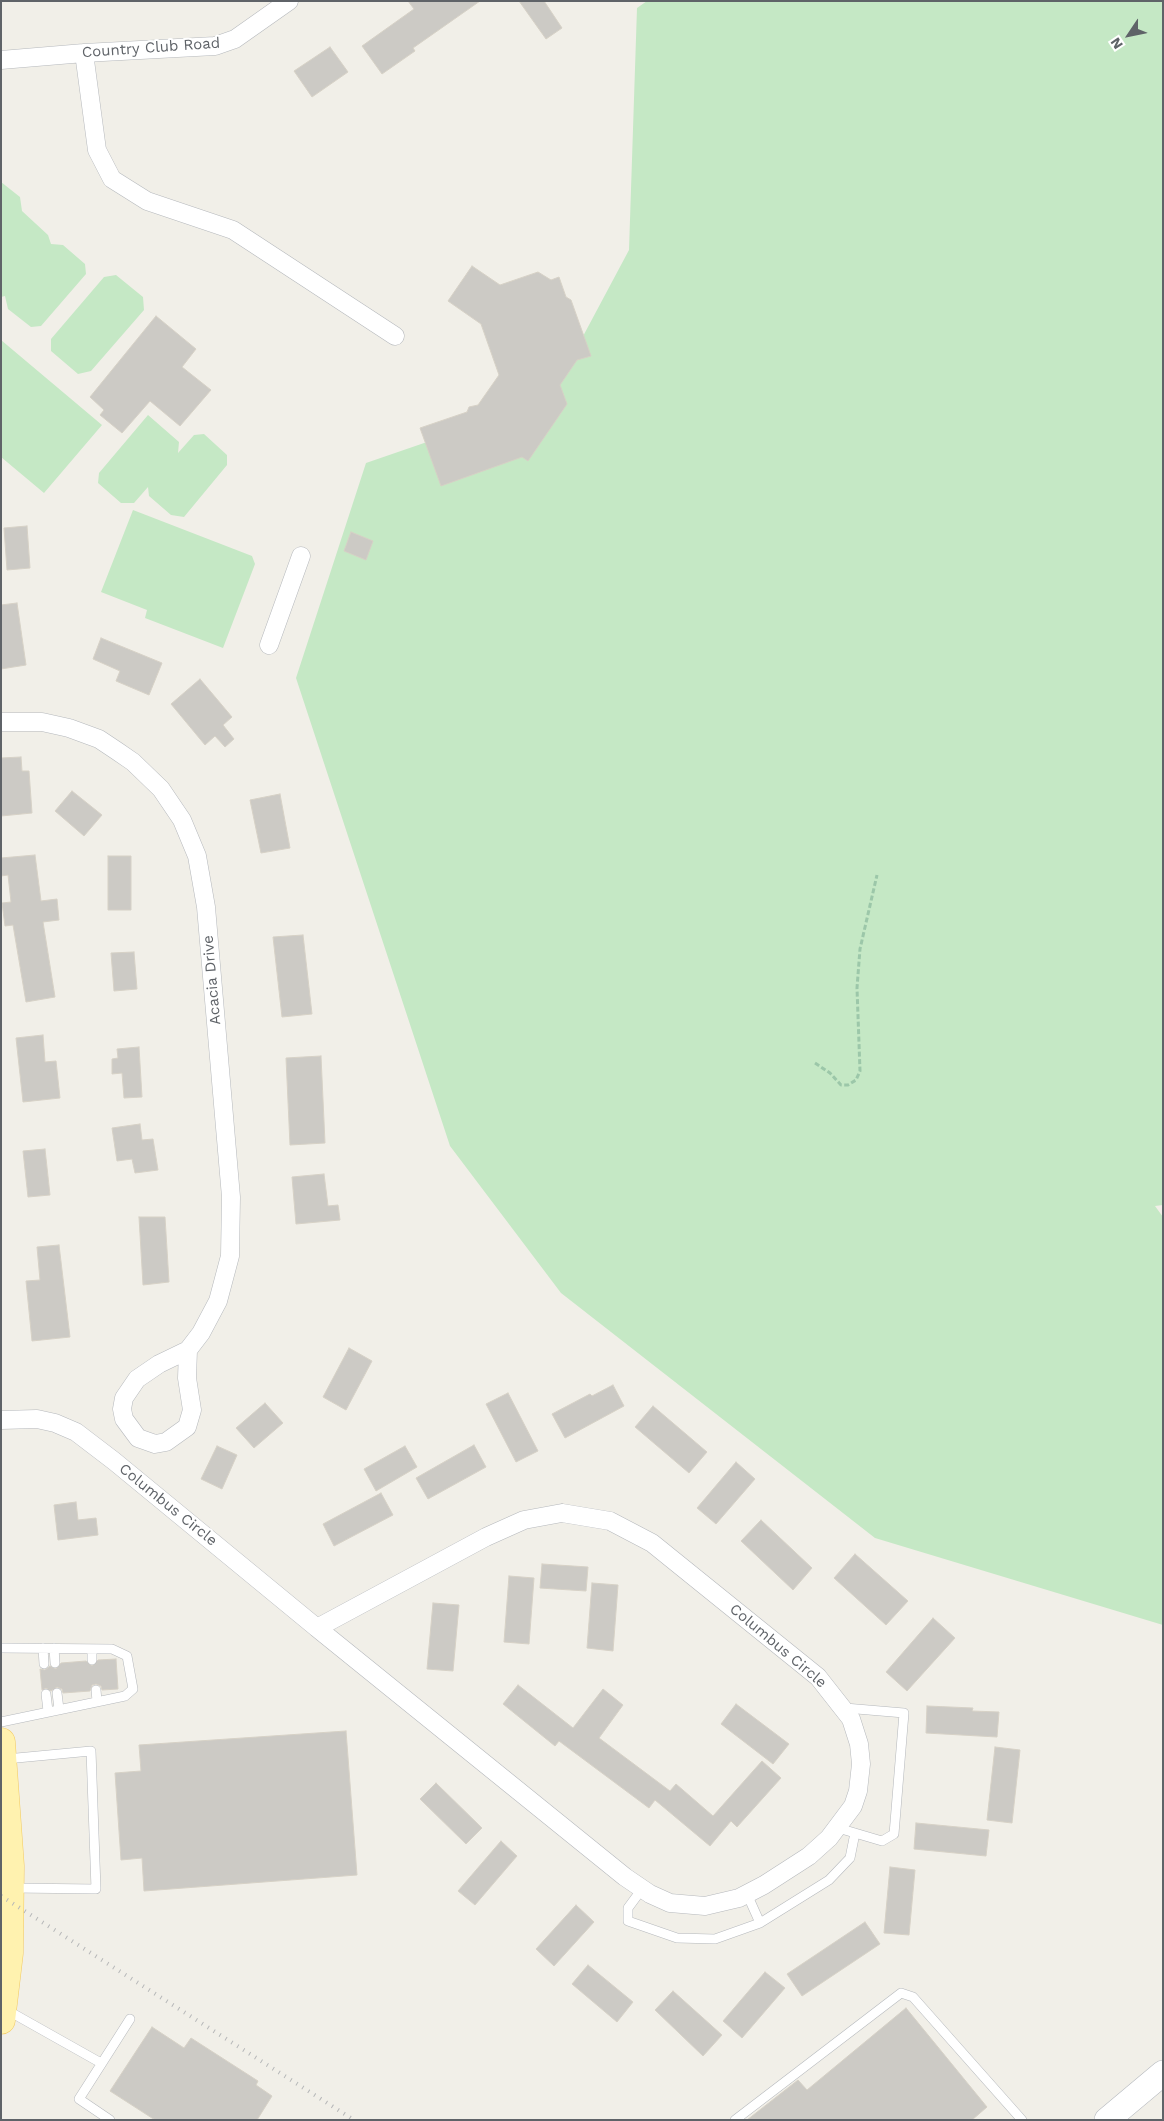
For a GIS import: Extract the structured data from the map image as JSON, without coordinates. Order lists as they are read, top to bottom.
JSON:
{
  "streets": {
    "street": ["Country Club Road", "Acacia Drive", "Columbus Circle"]
  },
  "north": "bottom left"
}
